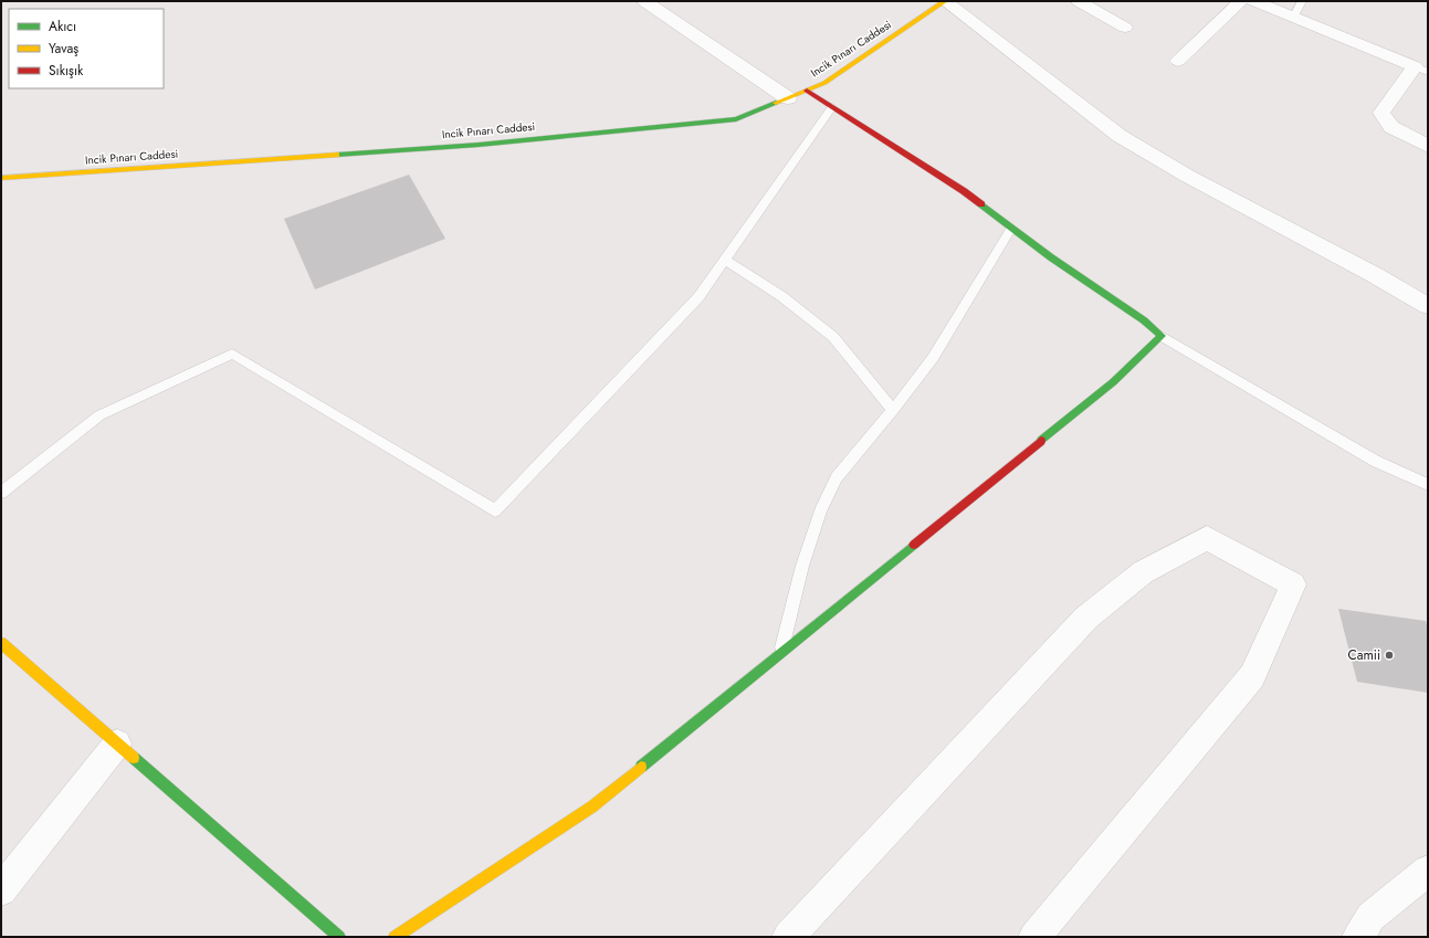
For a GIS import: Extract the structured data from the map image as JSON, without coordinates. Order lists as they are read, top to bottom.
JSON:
{
  "streets": {
    "main road": ["Incik Pınarı Caddesi"]
  },
  "places": ["Camii"],
  "legend": ["Akıcı", "Yavaş", "Sıkışık"]
}
